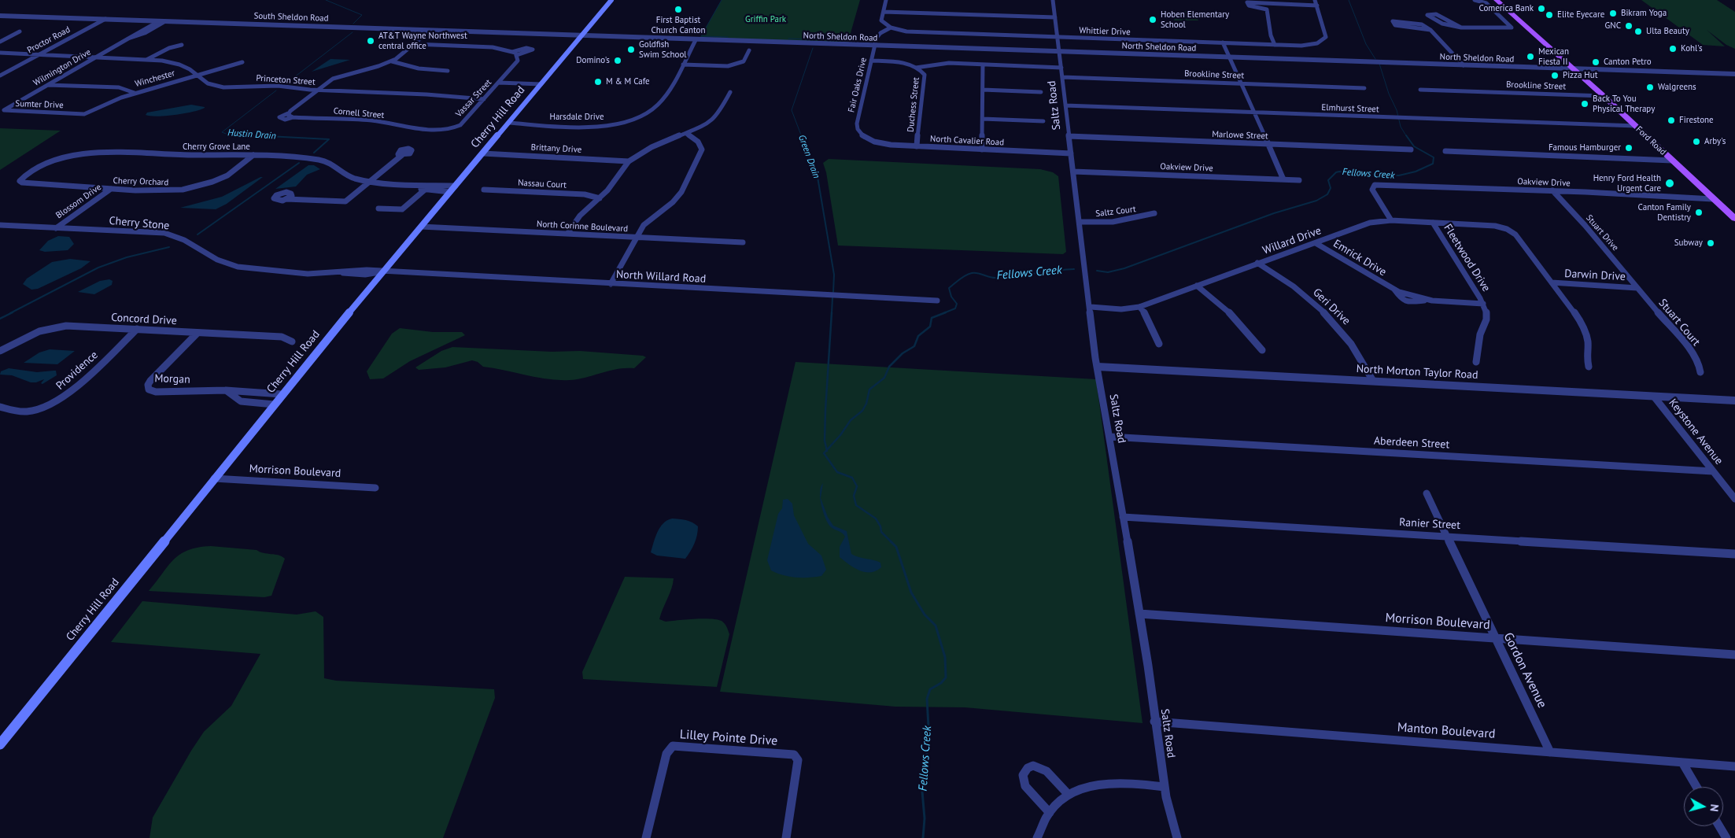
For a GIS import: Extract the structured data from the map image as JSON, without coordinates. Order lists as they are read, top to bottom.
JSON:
{
  "streets": {
    "main road": ["Cherry Hill Road", "Ford Road"],
    "street": [
      "South Sheldon Road",
      "Whittier Drive",
      "North Sheldon Road",
      "Proctor Road",
      "Wilmington Drive",
      "Brookline Street",
      "Winchester",
      "Princeton Street",
      "Fair Oaks Drive",
      "Vassar Street",
      "Sumter Drive",
      "Duchess Street",
      "Saltz Road",
      "Elmhurst Street",
      "Cornell Street",
      "Harsdale Drive",
      "Marlowe Street",
      "North Cavalier Road",
      "Cherry Grove Lane",
      "Brittany Drive",
      "Oakview Drive",
      "Cherry Orchard",
      "Nassau Court",
      "Blossom Drive",
      "Saltz Court",
      "Cherry Stone",
      "North Corinne Boulevard",
      "Stuart Drive",
      "Willard Drive",
      "Emrick Drive",
      "Fleetwood Drive",
      "Darwin Drive",
      "North Willard Road",
      "Geri Drive",
      "Concord Drive",
      "Stuart Court",
      "Providence",
      "North Morton Taylor Road",
      "Morgan",
      "Keystone Avenue",
      "Aberdeen Street",
      "Morrison Boulevard",
      "Ranier Street",
      "Gordon Avenue",
      "Manton Boulevard",
      "Lilley Pointe Drive"
    ]
  },
  "crossings": [
    ["South Sheldon Road", "North Sheldon Road"],
    ["South Sheldon Road", "Proctor Road"],
    ["South Sheldon Road", "Wilmington Drive"],
    ["South Sheldon Road", "Cherry Hill Road"],
    ["Whittier Drive", "Fair Oaks Drive"],
    ["Whittier Drive", "Saltz Road"],
    ["North Sheldon Road", "Fair Oaks Drive"],
    ["North Sheldon Road", "Saltz Road"],
    ["North Sheldon Road", "Cherry Hill Road"],
    ["North Sheldon Road", "Harsdale Drive"],
    ["North Sheldon Road", "Ford Road"],
    ["Proctor Road", "Princeton Street"],
    ["Wilmington Drive", "Princeton Street"],
    ["Wilmington Drive", "Sumter Drive"],
    ["Brookline Street", "Saltz Road"],
    ["Brookline Street", "Ford Road"],
    ["Winchester", "Princeton Street"],
    ["Winchester", "Sumter Drive"],
    ["Princeton Street", "Vassar Street"],
    ["Fair Oaks Drive", "Duchess Street"],
    ["Fair Oaks Drive", "North Cavalier Road"],
    ["Vassar Street", "Cornell Street"],
    ["Duchess Street", "North Cavalier Road"],
    ["Saltz Road", "Elmhurst Street"],
    ["Saltz Road", "Marlowe Street"],
    ["Saltz Road", "North Cavalier Road"],
    ["Saltz Road", "Oakview Drive"],
    ["Saltz Road", "Saltz Court"],
    ["Saltz Road", "Willard Drive"],
    ["Saltz Road", "North Morton Taylor Road"],
    ["Saltz Road", "Aberdeen Street"],
    ["Saltz Road", "Morrison Boulevard"],
    ["Saltz Road", "Ranier Street"],
    ["Saltz Road", "Manton Boulevard"],
    ["Elmhurst Street", "Ford Road"],
    ["Cherry Hill Road", "Harsdale Drive"],
    ["Cherry Hill Road", "Cherry Grove Lane"],
    ["Cherry Hill Road", "Brittany Drive"],
    ["Cherry Hill Road", "Cherry Stone"],
    ["Cherry Hill Road", "North Corinne Boulevard"],
    ["Cherry Hill Road", "North Willard Road"],
    ["Cherry Hill Road", "Morrison Boulevard"],
    ["Ford Road", "Oakview Drive"],
    ["Cherry Grove Lane", "Cherry Orchard"],
    ["Oakview Drive", "Stuart Drive"],
    ["Cherry Orchard", "Blossom Drive"],
    ["Blossom Drive", "Cherry Stone"],
    ["Cherry Stone", "North Willard Road"],
    ["Stuart Drive", "Darwin Drive"],
    ["Stuart Drive", "Stuart Court"],
    ["Willard Drive", "Emrick Drive"],
    ["Willard Drive", "Fleetwood Drive"],
    ["Willard Drive", "Darwin Drive"],
    ["Willard Drive", "Geri Drive"],
    ["Emrick Drive", "Fleetwood Drive"],
    ["Darwin Drive", "Stuart Court"],
    ["Geri Drive", "North Morton Taylor Road"],
    ["Concord Drive", "Providence"],
    ["Concord Drive", "Morgan"],
    ["North Morton Taylor Road", "Keystone Avenue"],
    ["Keystone Avenue", "Aberdeen Street"],
    ["Morrison Boulevard", "Gordon Avenue"],
    ["Ranier Street", "Gordon Avenue"],
    ["Gordon Avenue", "Manton Boulevard"]
  ],
  "water": ["Hustin Drain", "Green Drain", "Fellows Creek"],
  "parks": ["Griffin Park"],
  "places": [
    "Comerica Bank",
    "First Baptist Church Canton",
    "Bikram Yoga",
    "Elite Eyecare",
    "Hoben Elementary School",
    "GNC",
    "Ulta Beauty",
    "AT&T Wayne Northwest central office",
    "Kohl's",
    "Goldfish Swim School",
    "Mexican Fiesta II",
    "Domino's",
    "Canton Petro",
    "Pizza Hut",
    "M & M Cafe",
    "Walgreens",
    "Back To You Physical Therapy",
    "Firestone",
    "Arby's",
    "Famous Hamburger",
    "Henry Ford Health Urgent Care",
    "Canton Family Dentistry",
    "Subway"
  ],
  "north": "right"
}
